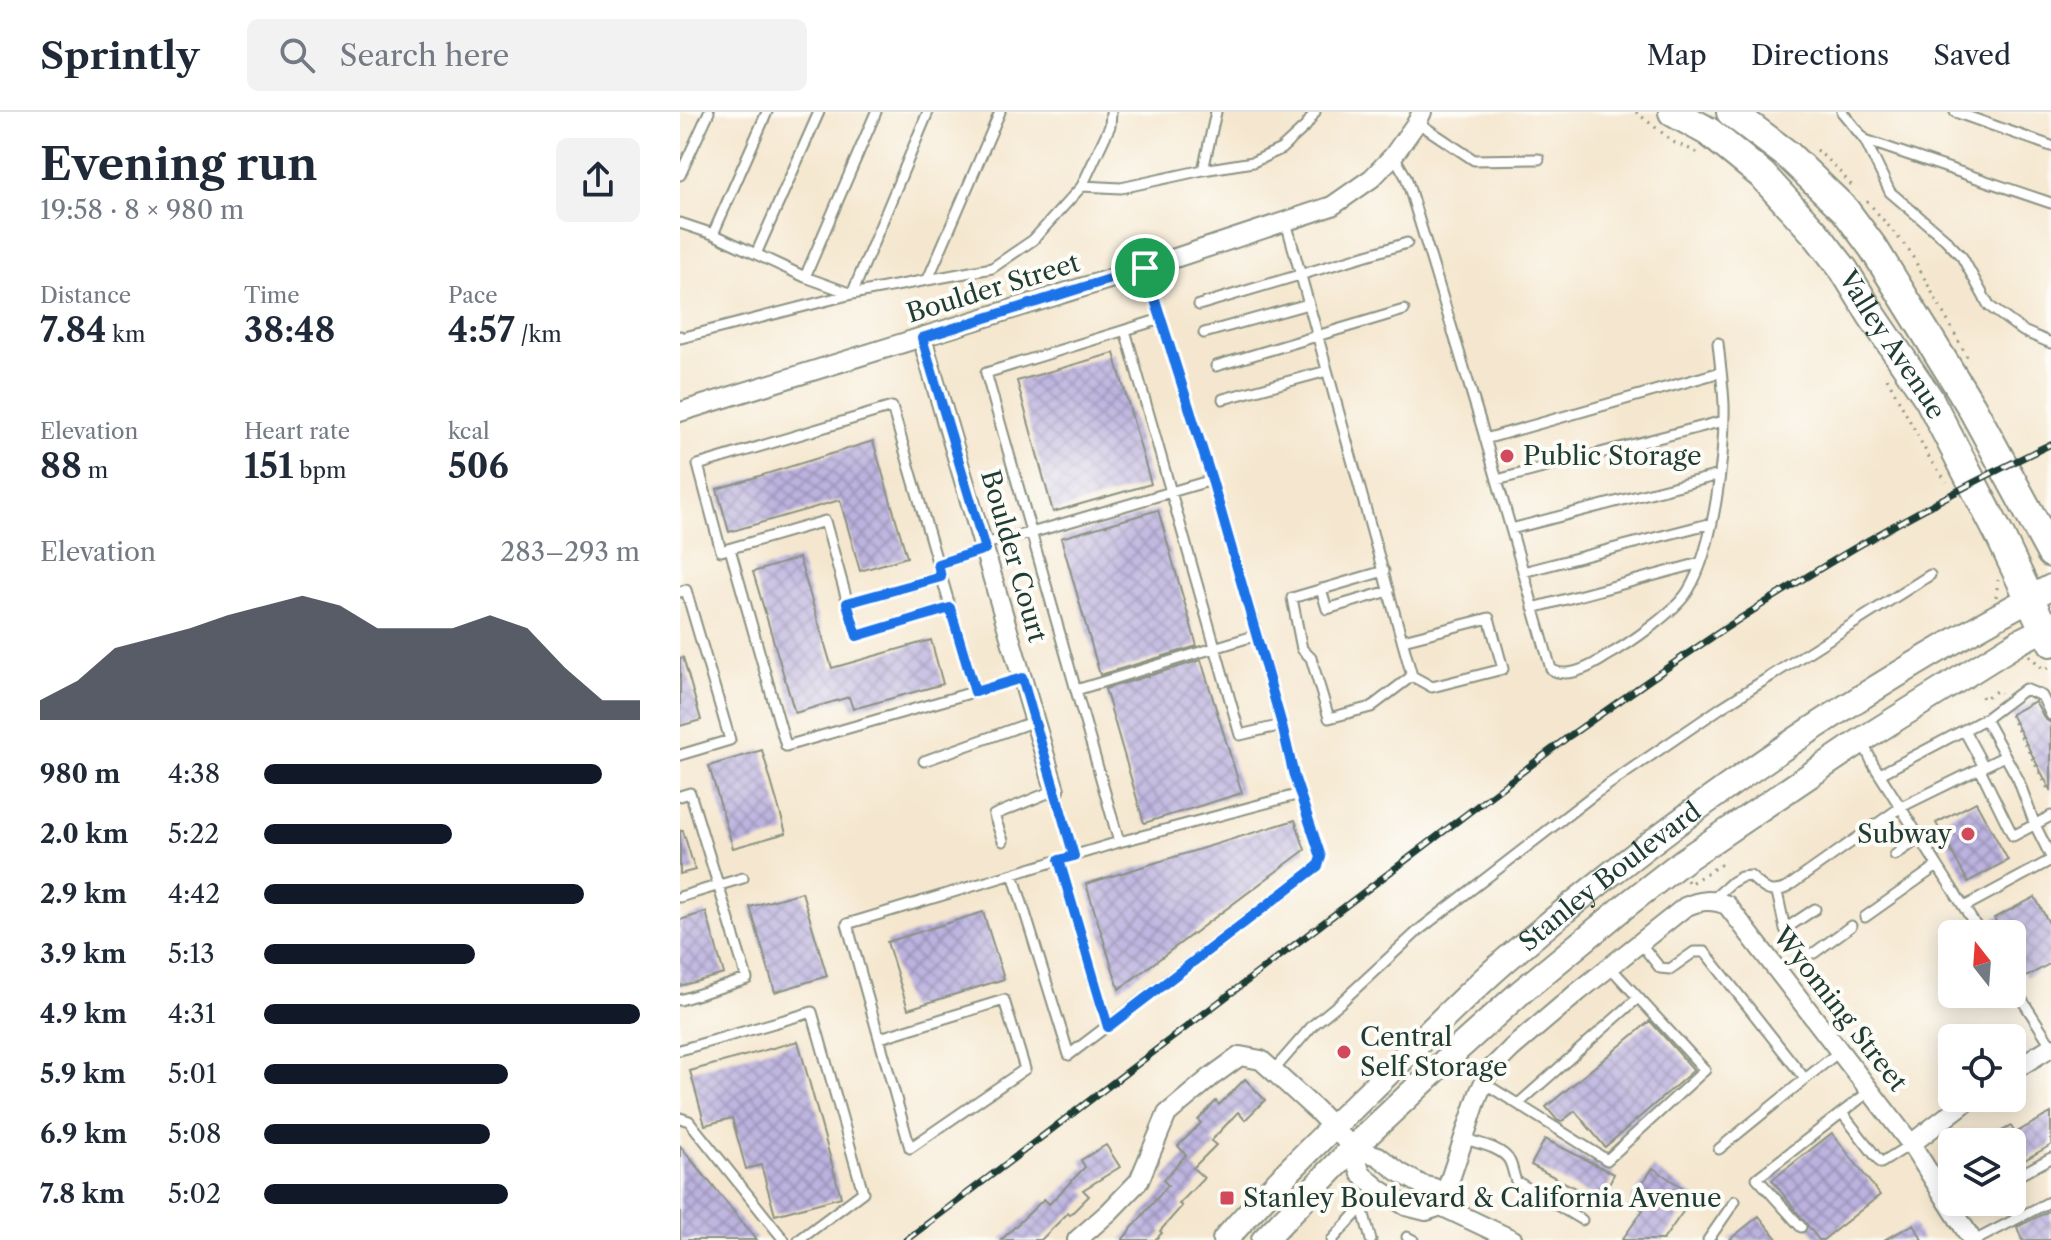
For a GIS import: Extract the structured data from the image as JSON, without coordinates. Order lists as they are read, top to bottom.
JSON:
{
  "streets": {
    "main road": ["Valley Avenue", "Stanley Boulevard"],
    "street": ["Boulder Street", "Boulder Court", "Wyoming Street"]
  },
  "crossings": [
    ["Boulder Street", "Boulder Court"],
    ["Valley Avenue", "Stanley Boulevard"]
  ],
  "places": {
    "other": ["Public Storage", "Subway", "Central Self Storage"],
    "transit": ["Stanley Boulevard & California Avenue"]
  },
  "north": "top",
  "page": {
    "header": "Sprintly",
    "search": "Search here",
    "nav": ["Map", "Directions", "Saved"],
    "heading": ["Evening run", "19:58 · 8 × 980 m"],
    "stats": [
      ["Distance", "7.84 km"],
      ["Time", "38:48"],
      ["Pace", "4:57 /km"],
      ["Elevation", "88 m"],
      ["Heart rate", "151 bpm"],
      ["kcal", "506"]
    ],
    "chart": ["Elevation", "283–293 m"],
    "list": [
      {
        "name": "980 m",
        "note": "4:38"
      },
      {
        "name": "2.0 km",
        "note": "5:22"
      },
      {
        "name": "2.9 km",
        "note": "4:42"
      },
      {
        "name": "3.9 km",
        "note": "5:13"
      },
      {
        "name": "4.9 km",
        "note": "4:31"
      },
      {
        "name": "5.9 km",
        "note": "5:01"
      },
      {
        "name": "6.9 km",
        "note": "5:08"
      },
      {
        "name": "7.8 km",
        "note": "5:02"
      }
    ]
  }
}
